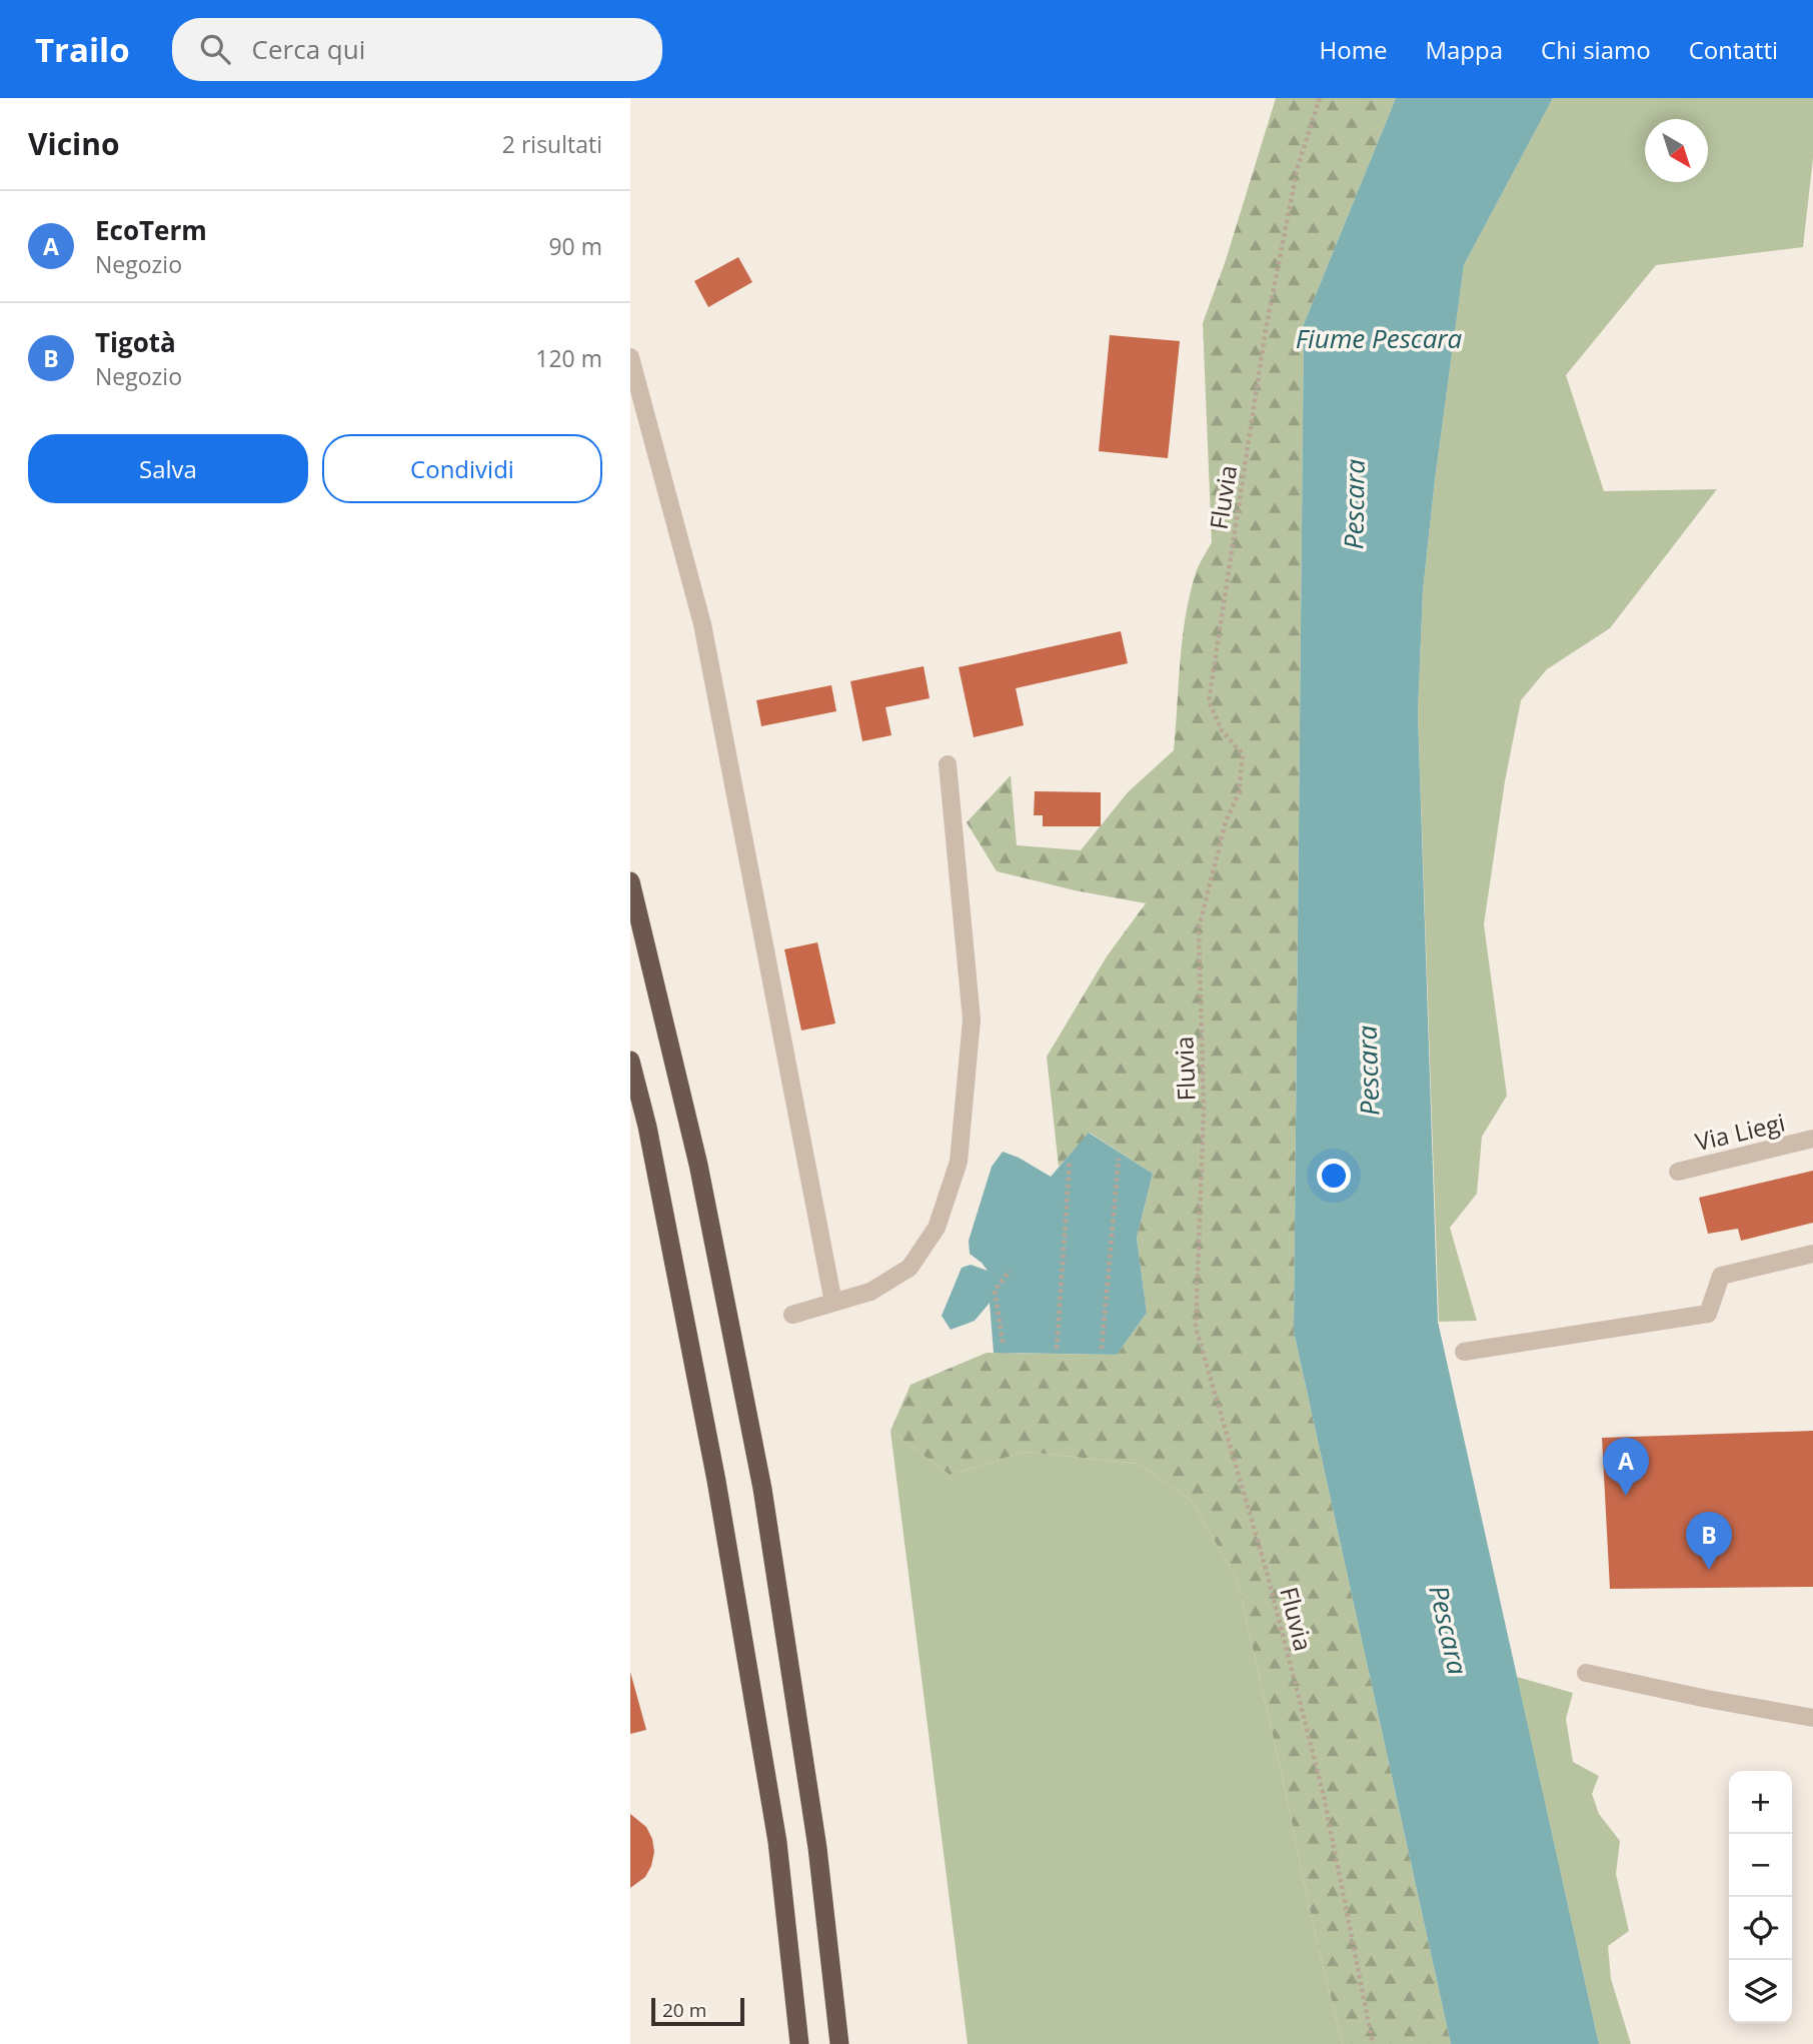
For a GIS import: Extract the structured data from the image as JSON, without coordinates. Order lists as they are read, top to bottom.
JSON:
{
  "streets": {
    "street": ["Via Liegi"],
    "path": ["Fluvia"]
  },
  "water": ["Fiume Pescara", "Pescara"],
  "scale_bar": "20 m",
  "north": "bottom right",
  "page": {
    "header": "Trailo",
    "search": "Cerca qui",
    "nav": [
      "Home",
      "Mappa",
      "Chi siamo",
      "Contatti"
    ],
    "heading": ["Vicino", "2 risultati"],
    "list": [
      {
        "mark": "A",
        "name": "EcoTerm",
        "note": "Negozio",
        "value": "90 m"
      },
      {
        "mark": "B",
        "name": "Tigotà",
        "note": "Negozio",
        "value": "120 m"
      }
    ],
    "buttons": ["Salva", "Condividi"],
    "pins": ["A", "B"],
    "map_buttons": ["+", "−"],
    "scale": "20 m"
  }
}
